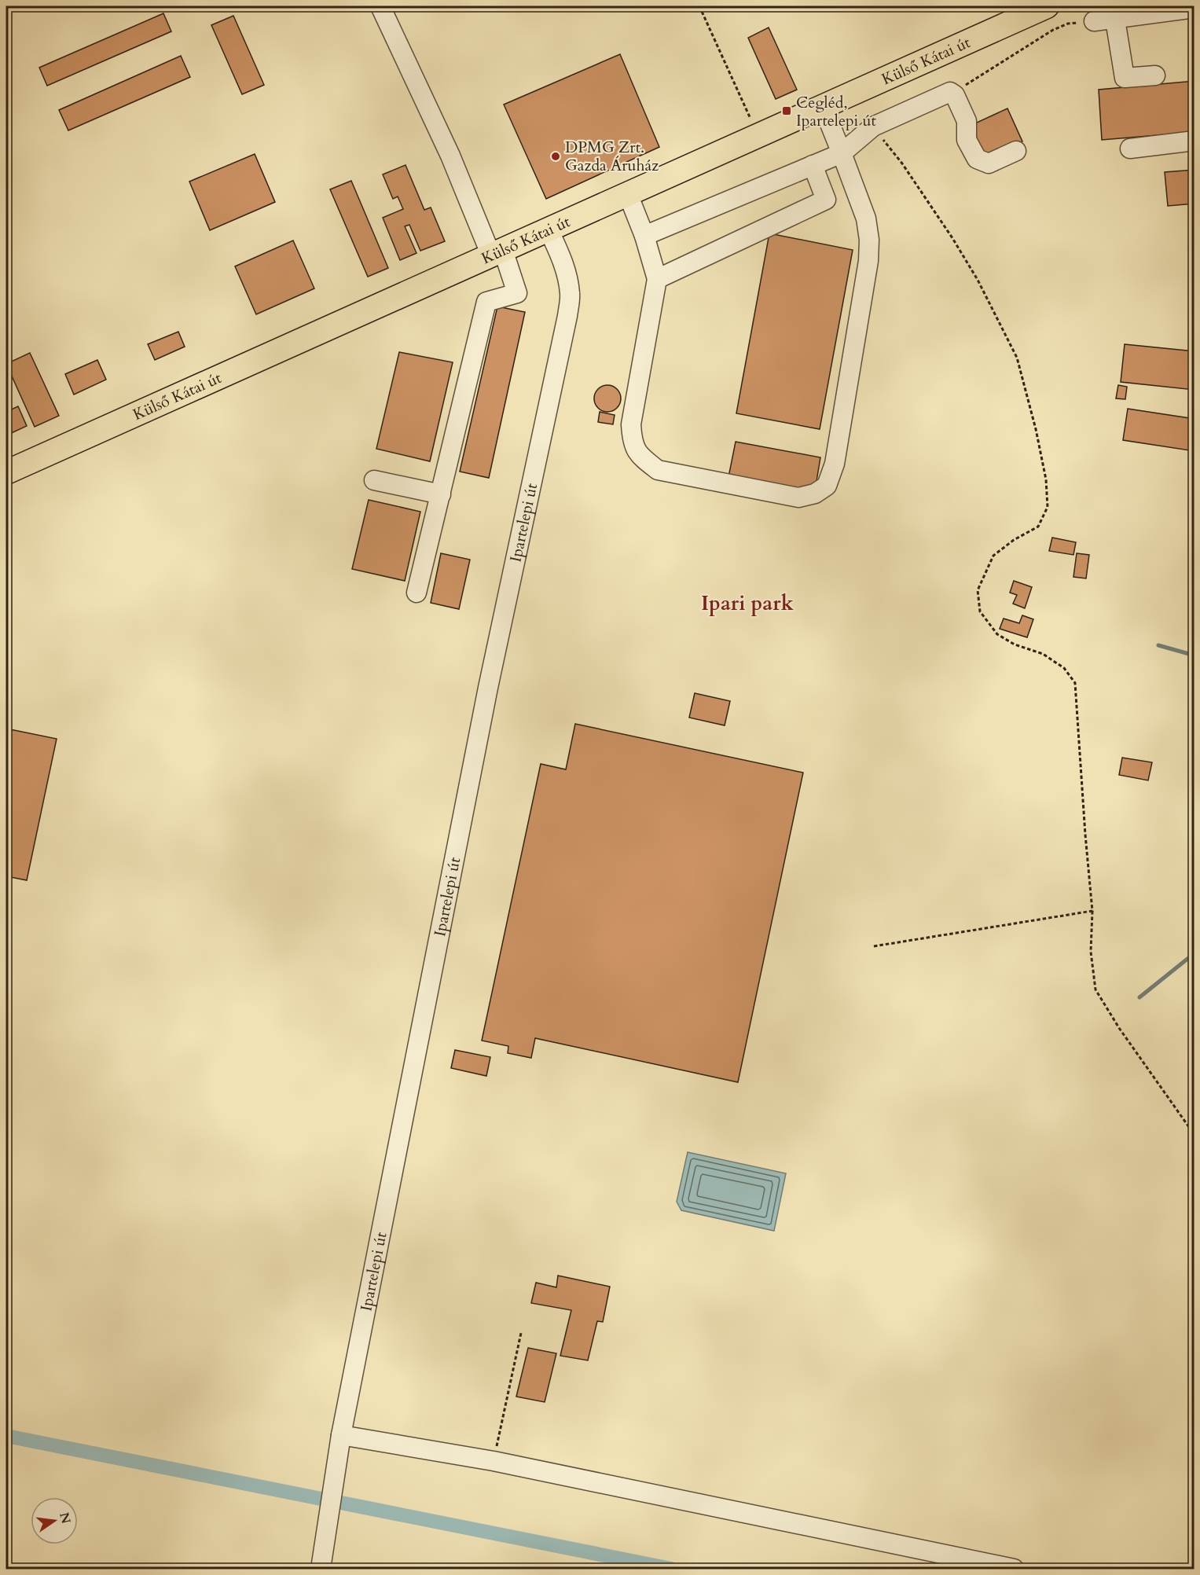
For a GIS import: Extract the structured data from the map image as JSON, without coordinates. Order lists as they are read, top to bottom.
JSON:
{
  "streets": {
    "main road": ["Külső Kátai út"],
    "street": ["Ipartelepi út"]
  },
  "crossings": [
    ["Külső Kátai út", "Ipartelepi út"]
  ],
  "districts": ["Ipari park"],
  "places": {
    "transit": ["Cegléd, Ipartelepi út"],
    "other": ["DPMG Zrt. Gazda Áruház"]
  },
  "north": "right"
}
